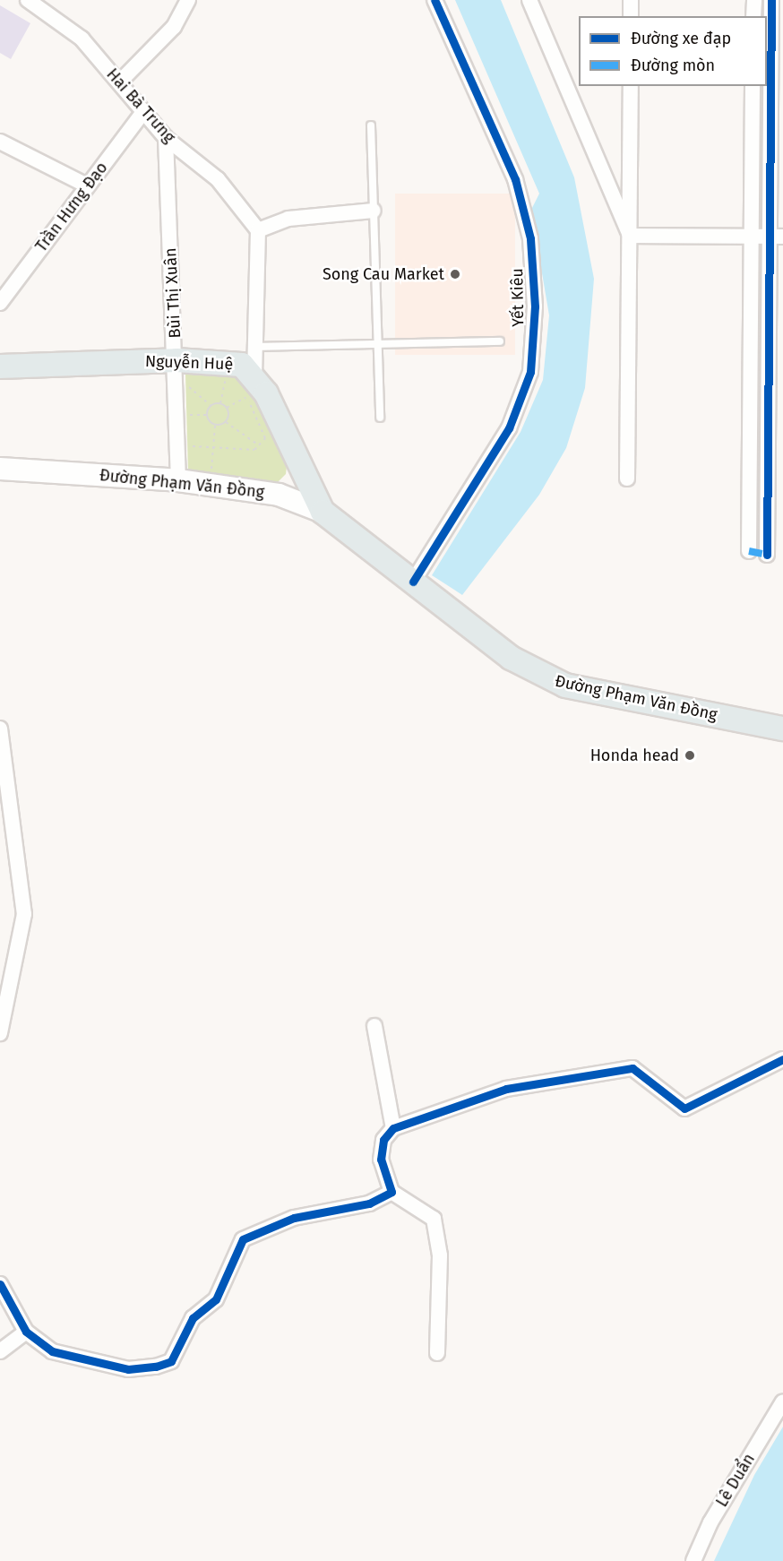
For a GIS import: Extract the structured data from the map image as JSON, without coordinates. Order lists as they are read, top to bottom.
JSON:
{
  "streets": {
    "main road": ["Nguyễn Huệ", "Đường Phạm Văn Đồng"],
    "street": [
      "Hai Bà Trưng",
      "Trần Hưng Đạo",
      "Bùi Thị Xuân",
      "Yết Kiêu",
      "Lê Duẩn"
    ]
  },
  "crossings": [
    ["Hai Bà Trưng", "Trần Hưng Đạo"],
    ["Hai Bà Trưng", "Bùi Thị Xuân"],
    ["Bùi Thị Xuân", "Nguyễn Huệ"],
    ["Bùi Thị Xuân", "Đường Phạm Văn Đồng"],
    ["Yết Kiêu", "Đường Phạm Văn Đồng"],
    ["Nguyễn Huệ", "Đường Phạm Văn Đồng"]
  ],
  "places": ["Song Cau Market", "Honda head"],
  "legend": ["Đường xe đạp", "Đường mòn"]
}
